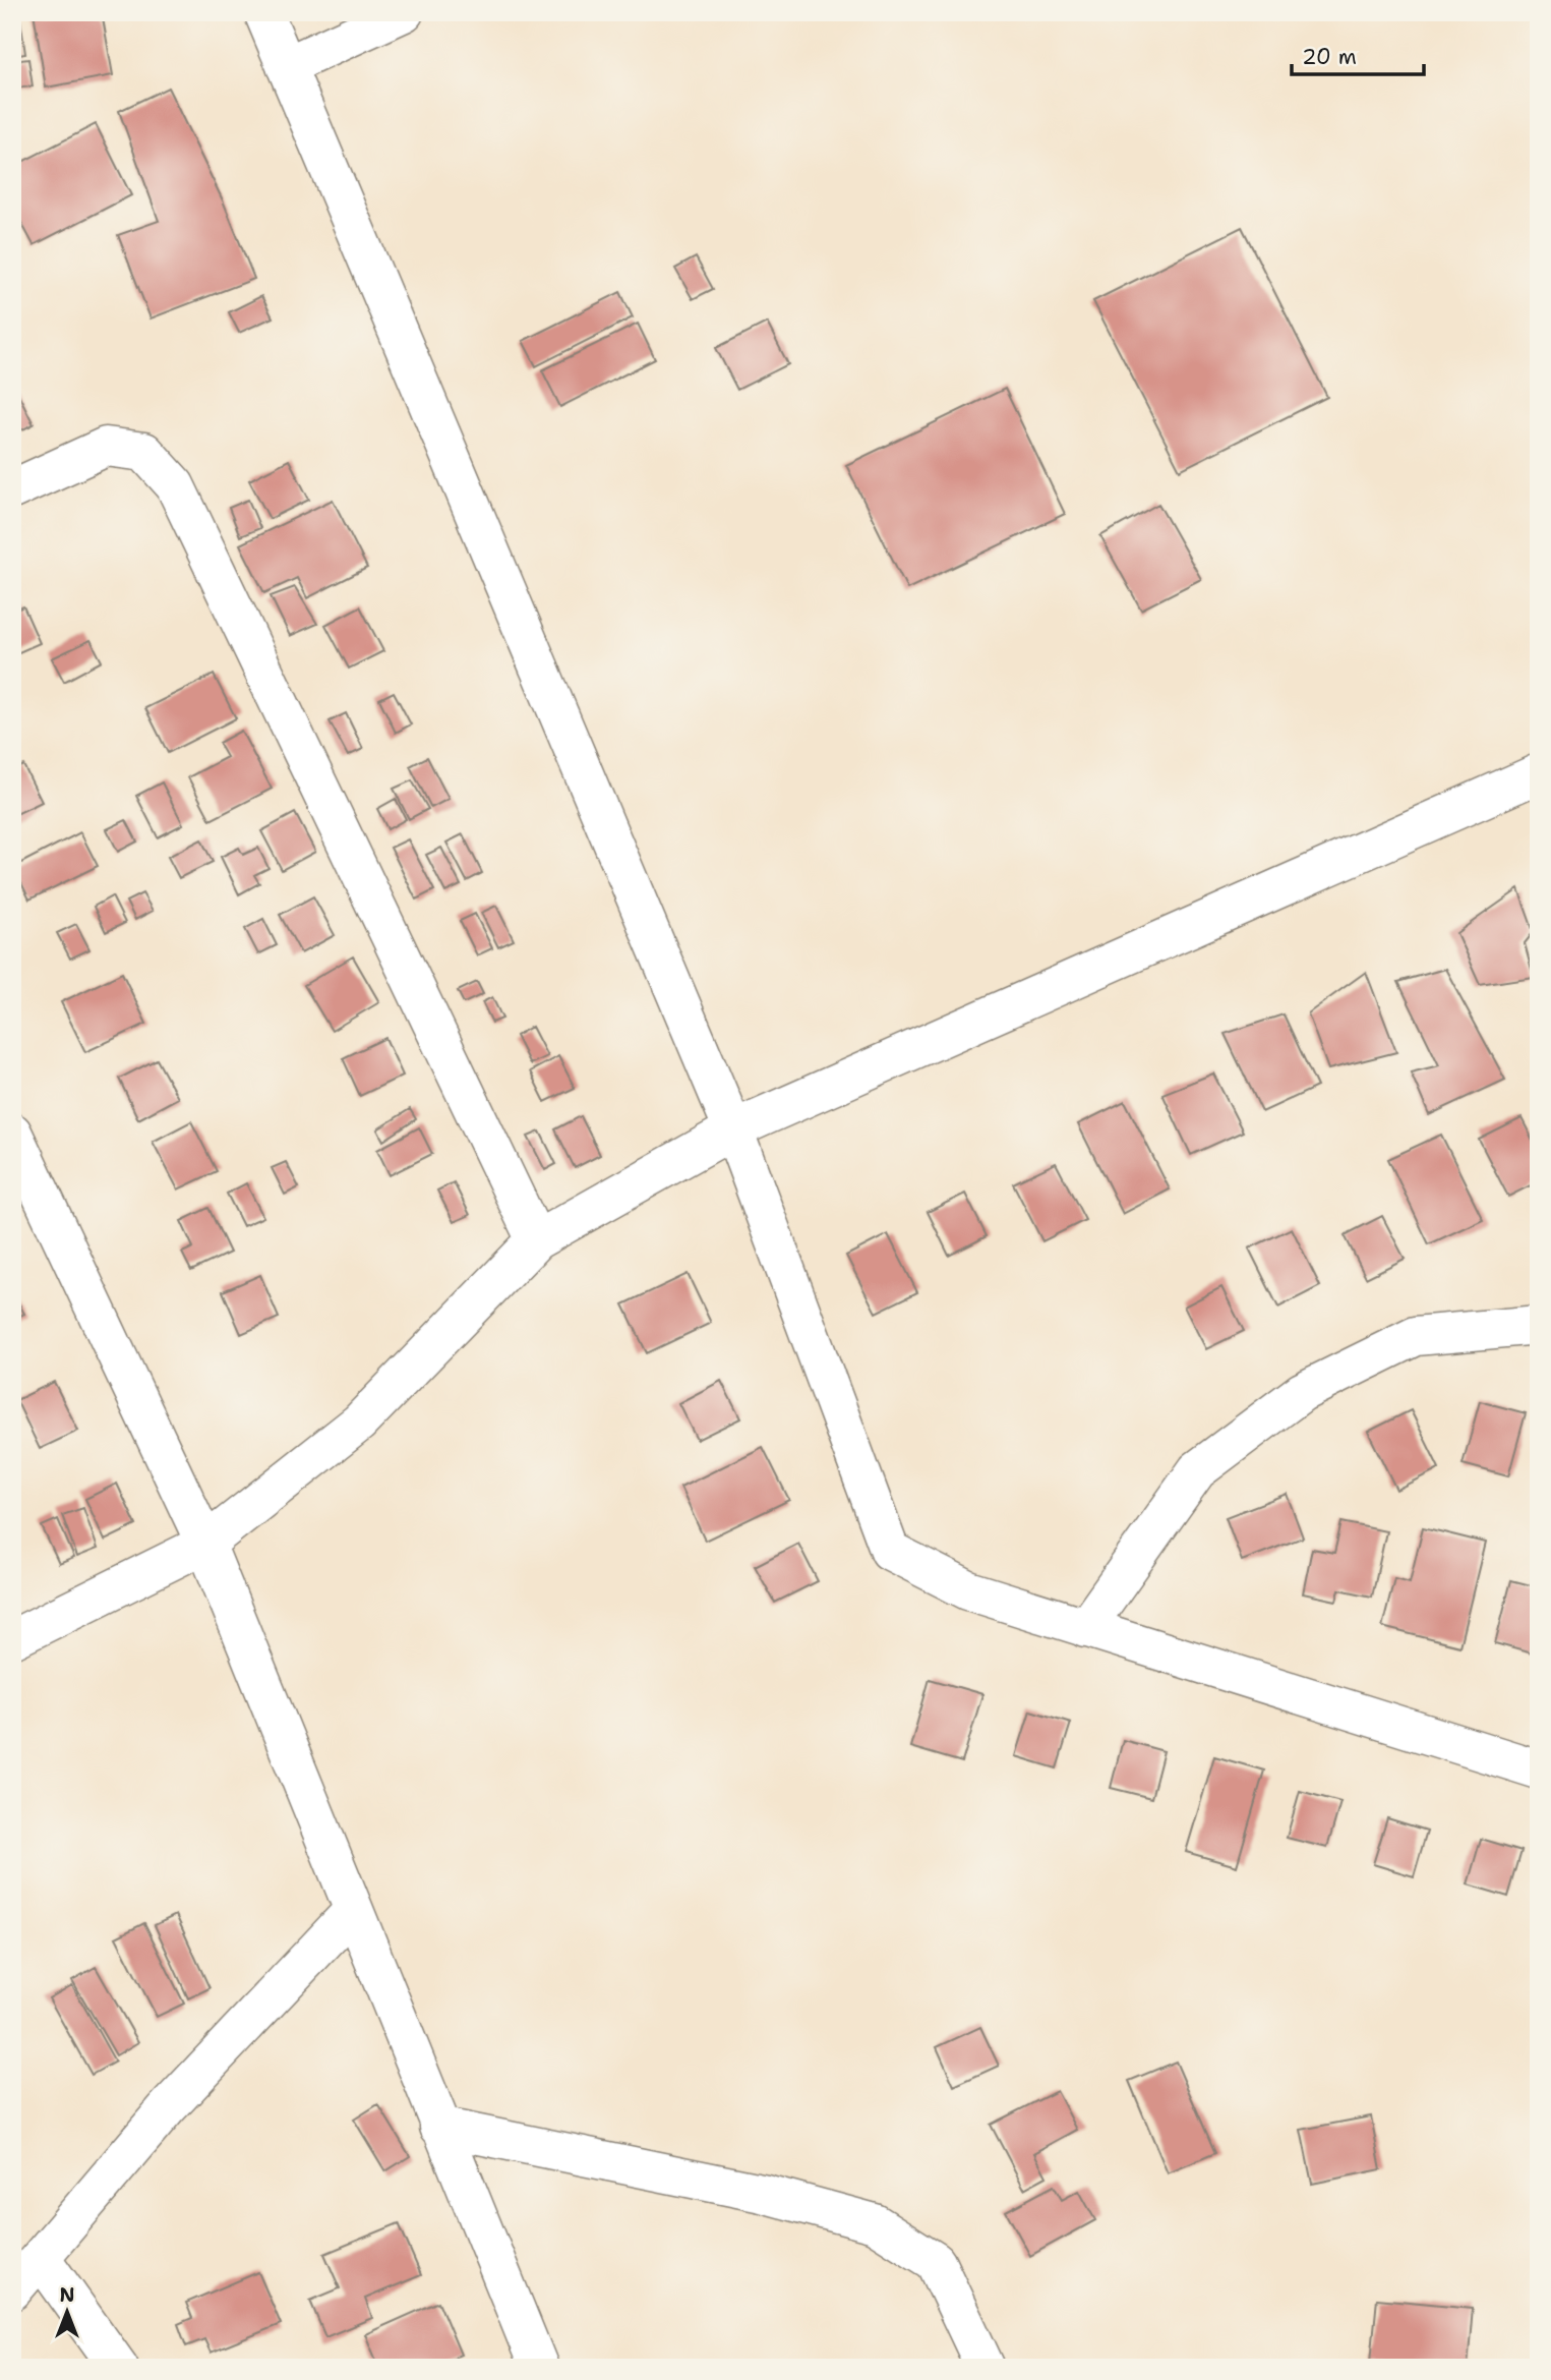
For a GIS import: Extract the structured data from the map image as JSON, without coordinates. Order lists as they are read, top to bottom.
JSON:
{
  "scale_bar": "20 m",
  "north": "top"
}
